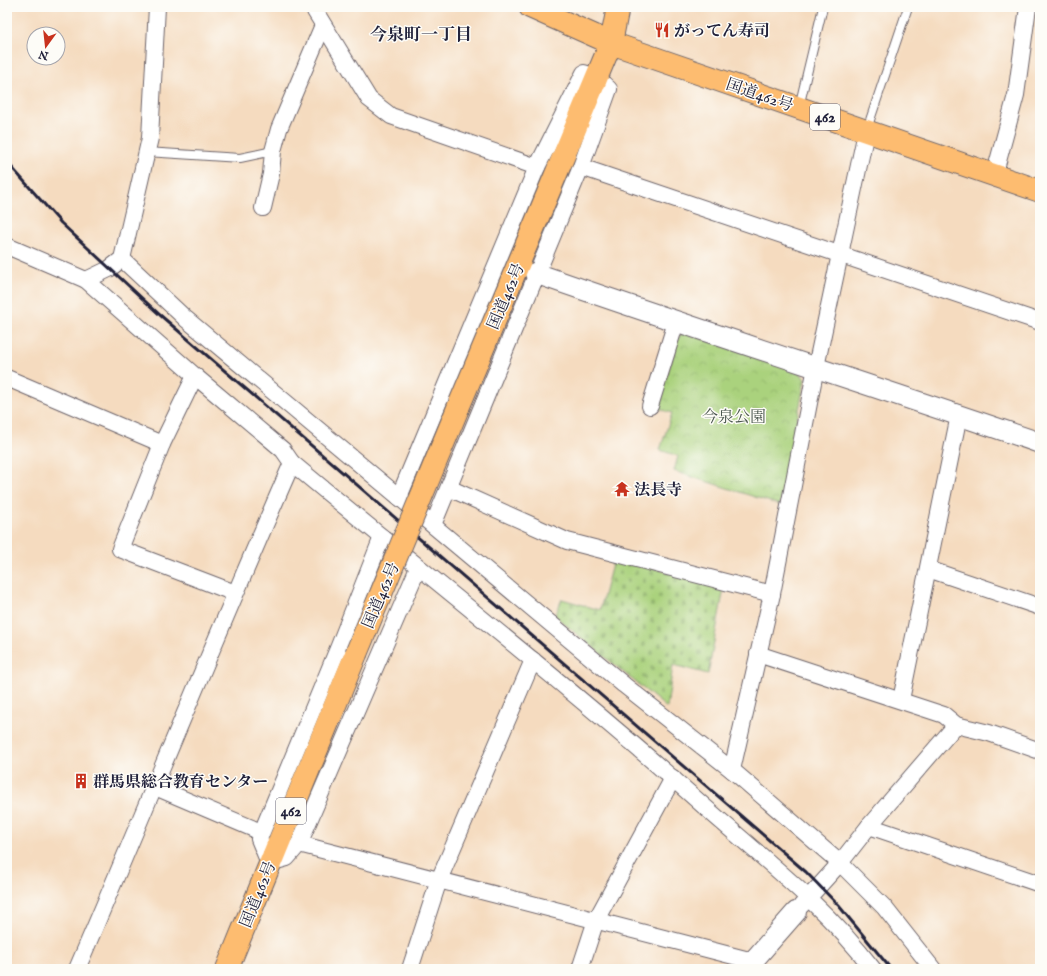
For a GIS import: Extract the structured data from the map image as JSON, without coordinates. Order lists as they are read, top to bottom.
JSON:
{
  "streets": {
    "main road": ["国道462号", "462"]
  },
  "districts": ["今泉町一丁目"],
  "parks": ["今泉公園"],
  "places": {
    "restaurant": ["がってん寿司"],
    "temple": ["法長寺"],
    "building": ["群馬県総合教育センター"]
  },
  "north": "bottom"
}
